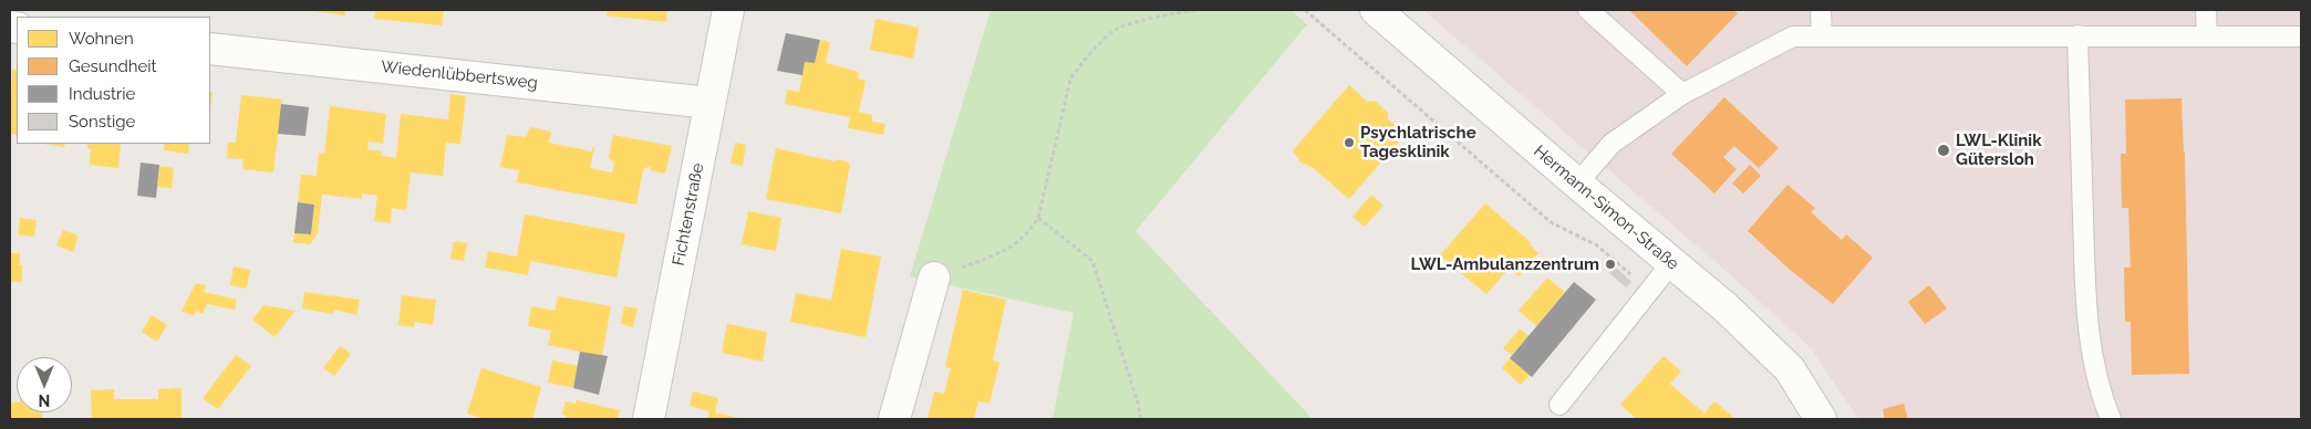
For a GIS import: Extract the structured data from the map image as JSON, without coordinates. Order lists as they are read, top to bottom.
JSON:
{
  "streets": {
    "street": ["Wiedenlübbertsweg", "Hermann-Simon-Straße", "Fichtenstraße"]
  },
  "crossings": [
    ["Wiedenlübbertsweg", "Fichtenstraße"]
  ],
  "places": ["Psychlatrische Tagesklinik", "LWL-Klinik Gütersloh", "LWL-Ambulanzzentrum"],
  "legend": [
    "Wohnen",
    "Gesundheit",
    "Industrie",
    "Sonstige"
  ],
  "north": "bottom"
}
